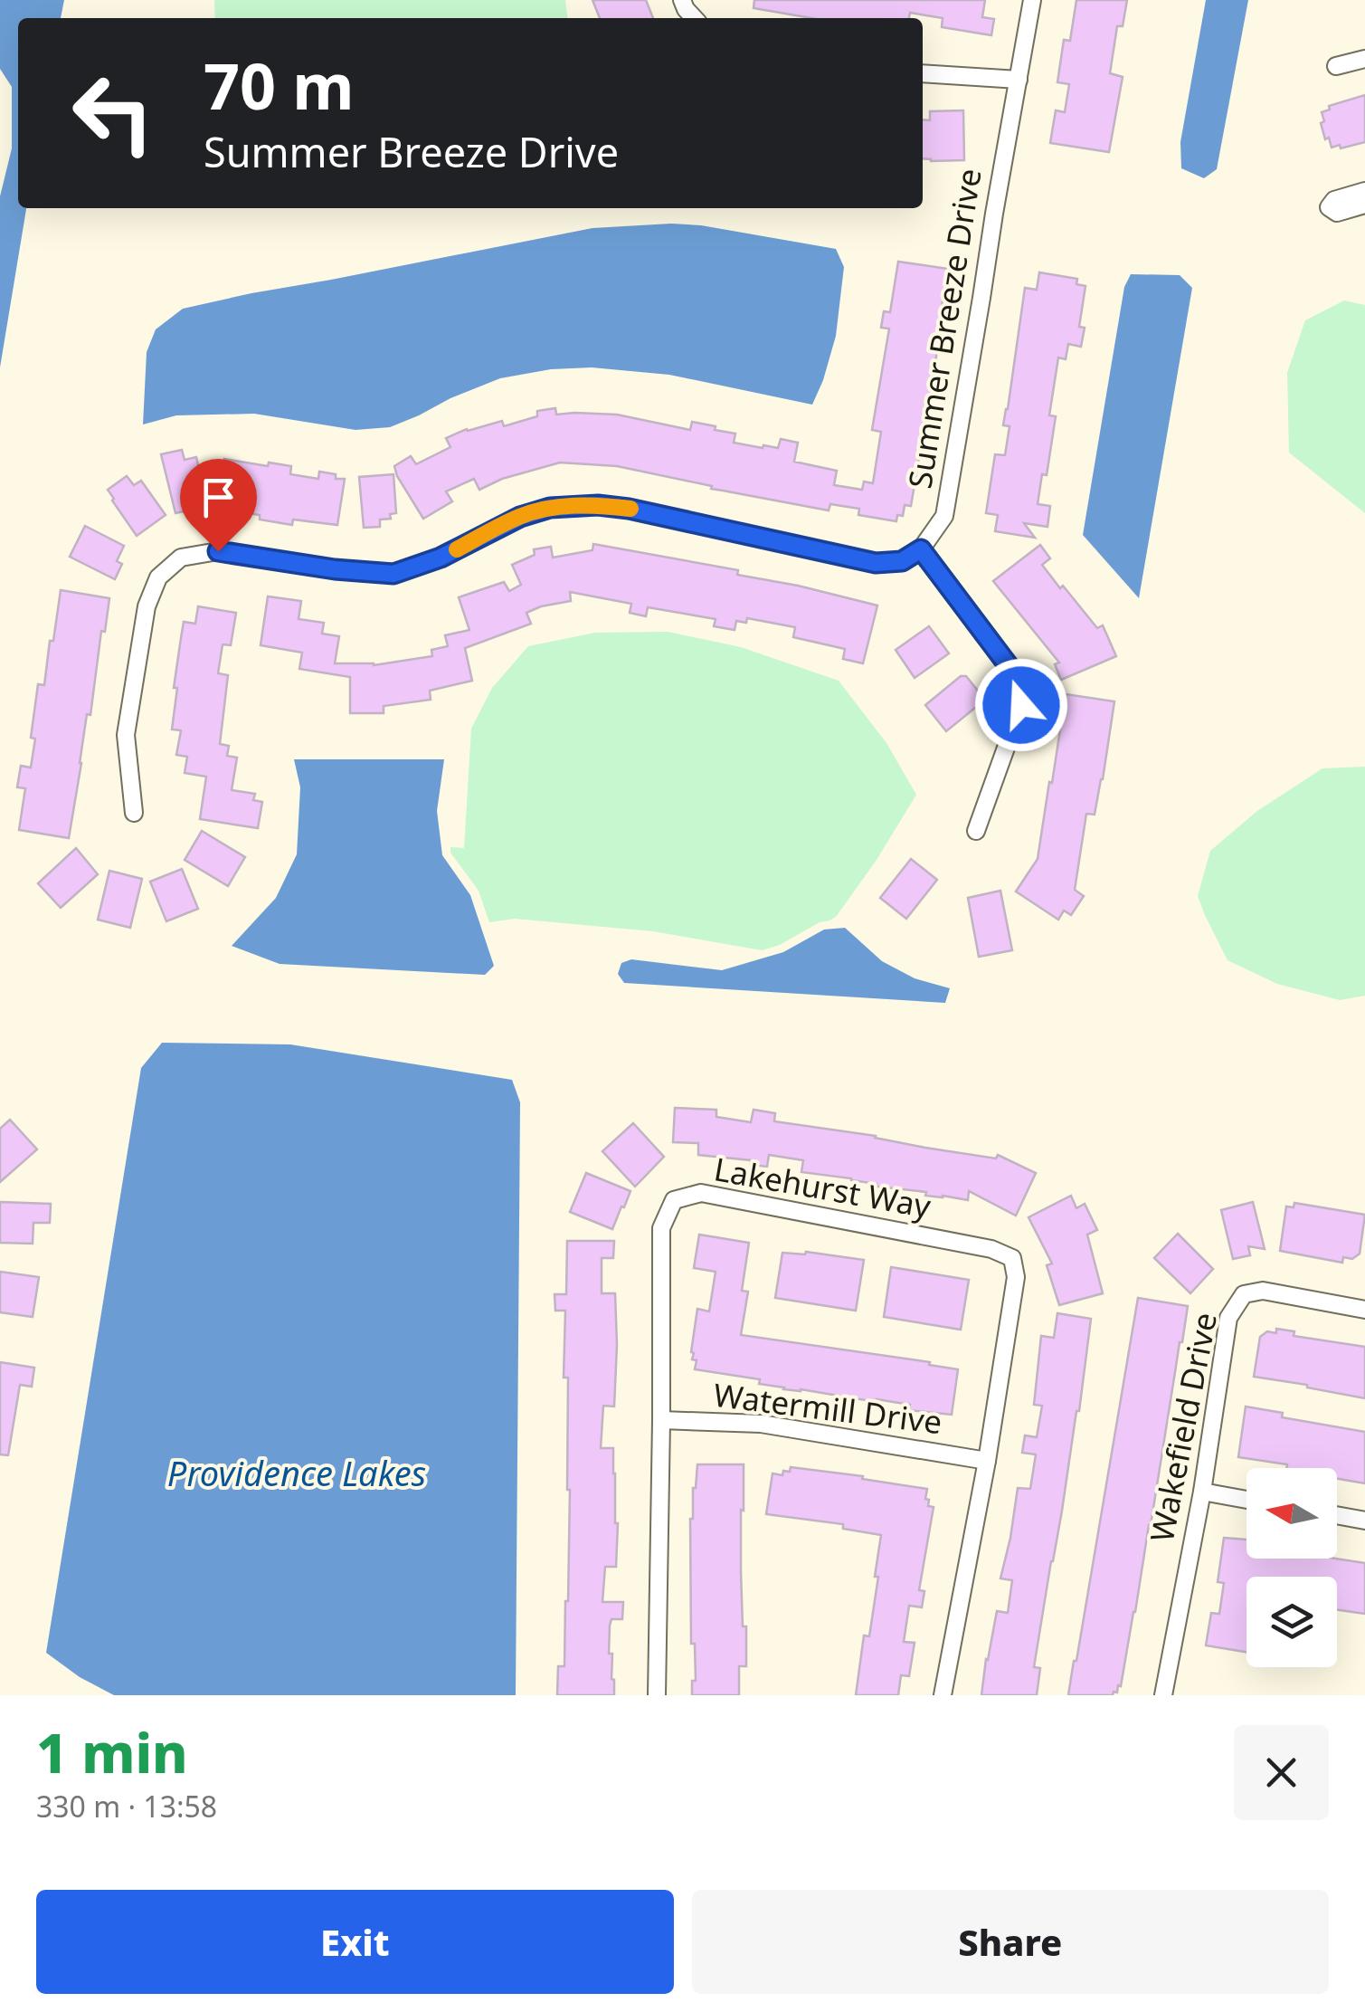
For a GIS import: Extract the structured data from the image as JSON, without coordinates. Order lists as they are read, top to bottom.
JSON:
{
  "streets": {
    "street": [
      "Summer Breeze Drive",
      "Lakehurst Way",
      "Watermill Drive",
      "Wakefield Drive"
    ]
  },
  "crossings": [
    ["Lakehurst Way", "Watermill Drive"]
  ],
  "water": ["Providence Lakes"],
  "north": "left",
  "page": {
    "turn": ["70 m", "Summer Breeze Drive"],
    "heading": ["1 min", "330 m · 13:58"],
    "buttons": ["Exit", "Share"]
  }
}
